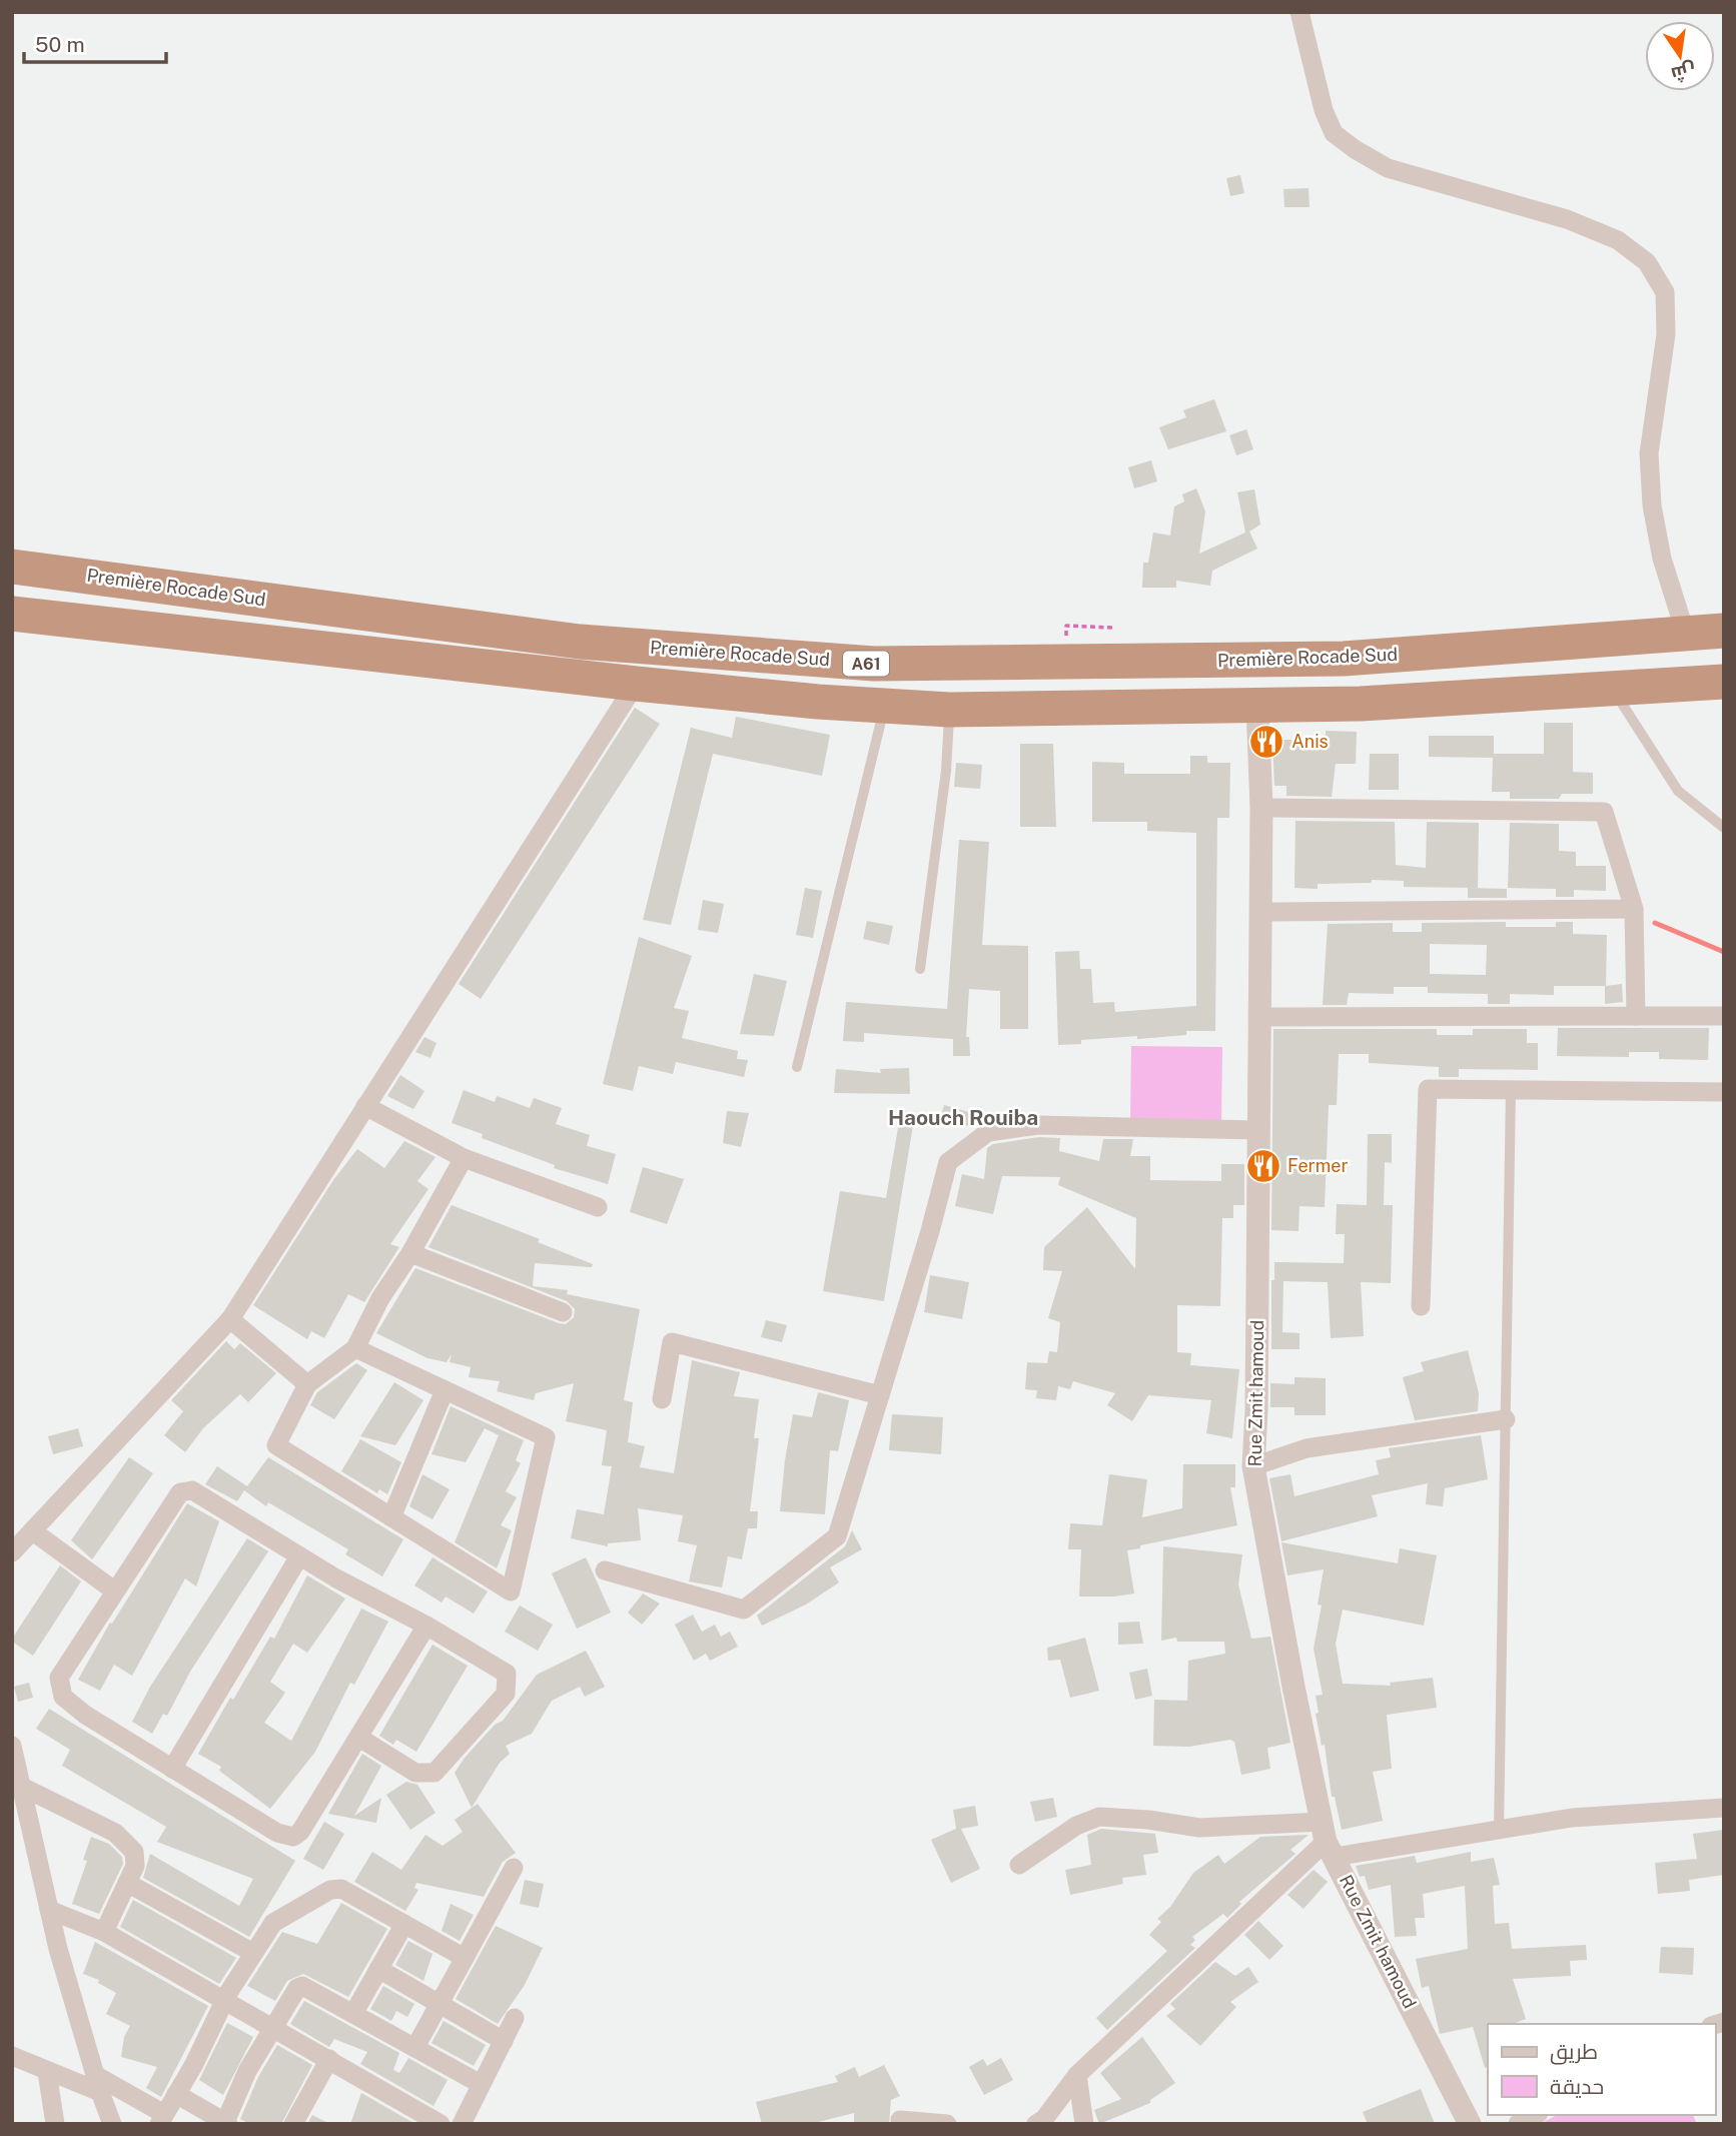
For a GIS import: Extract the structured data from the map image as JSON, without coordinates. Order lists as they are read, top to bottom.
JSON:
{
  "streets": {
    "highway": ["Première Rocade Sud", "A61"],
    "street": ["Rue Zmit hamoud"]
  },
  "crossings": [
    ["A61", "Rue Zmit hamoud"]
  ],
  "districts": ["Haouch Rouiba"],
  "places": {
    "restaurant": ["Anis", "Fermer"]
  },
  "legend": ["طريق", "حديقة"],
  "scale_bar": "50 m",
  "north": "bottom"
}
